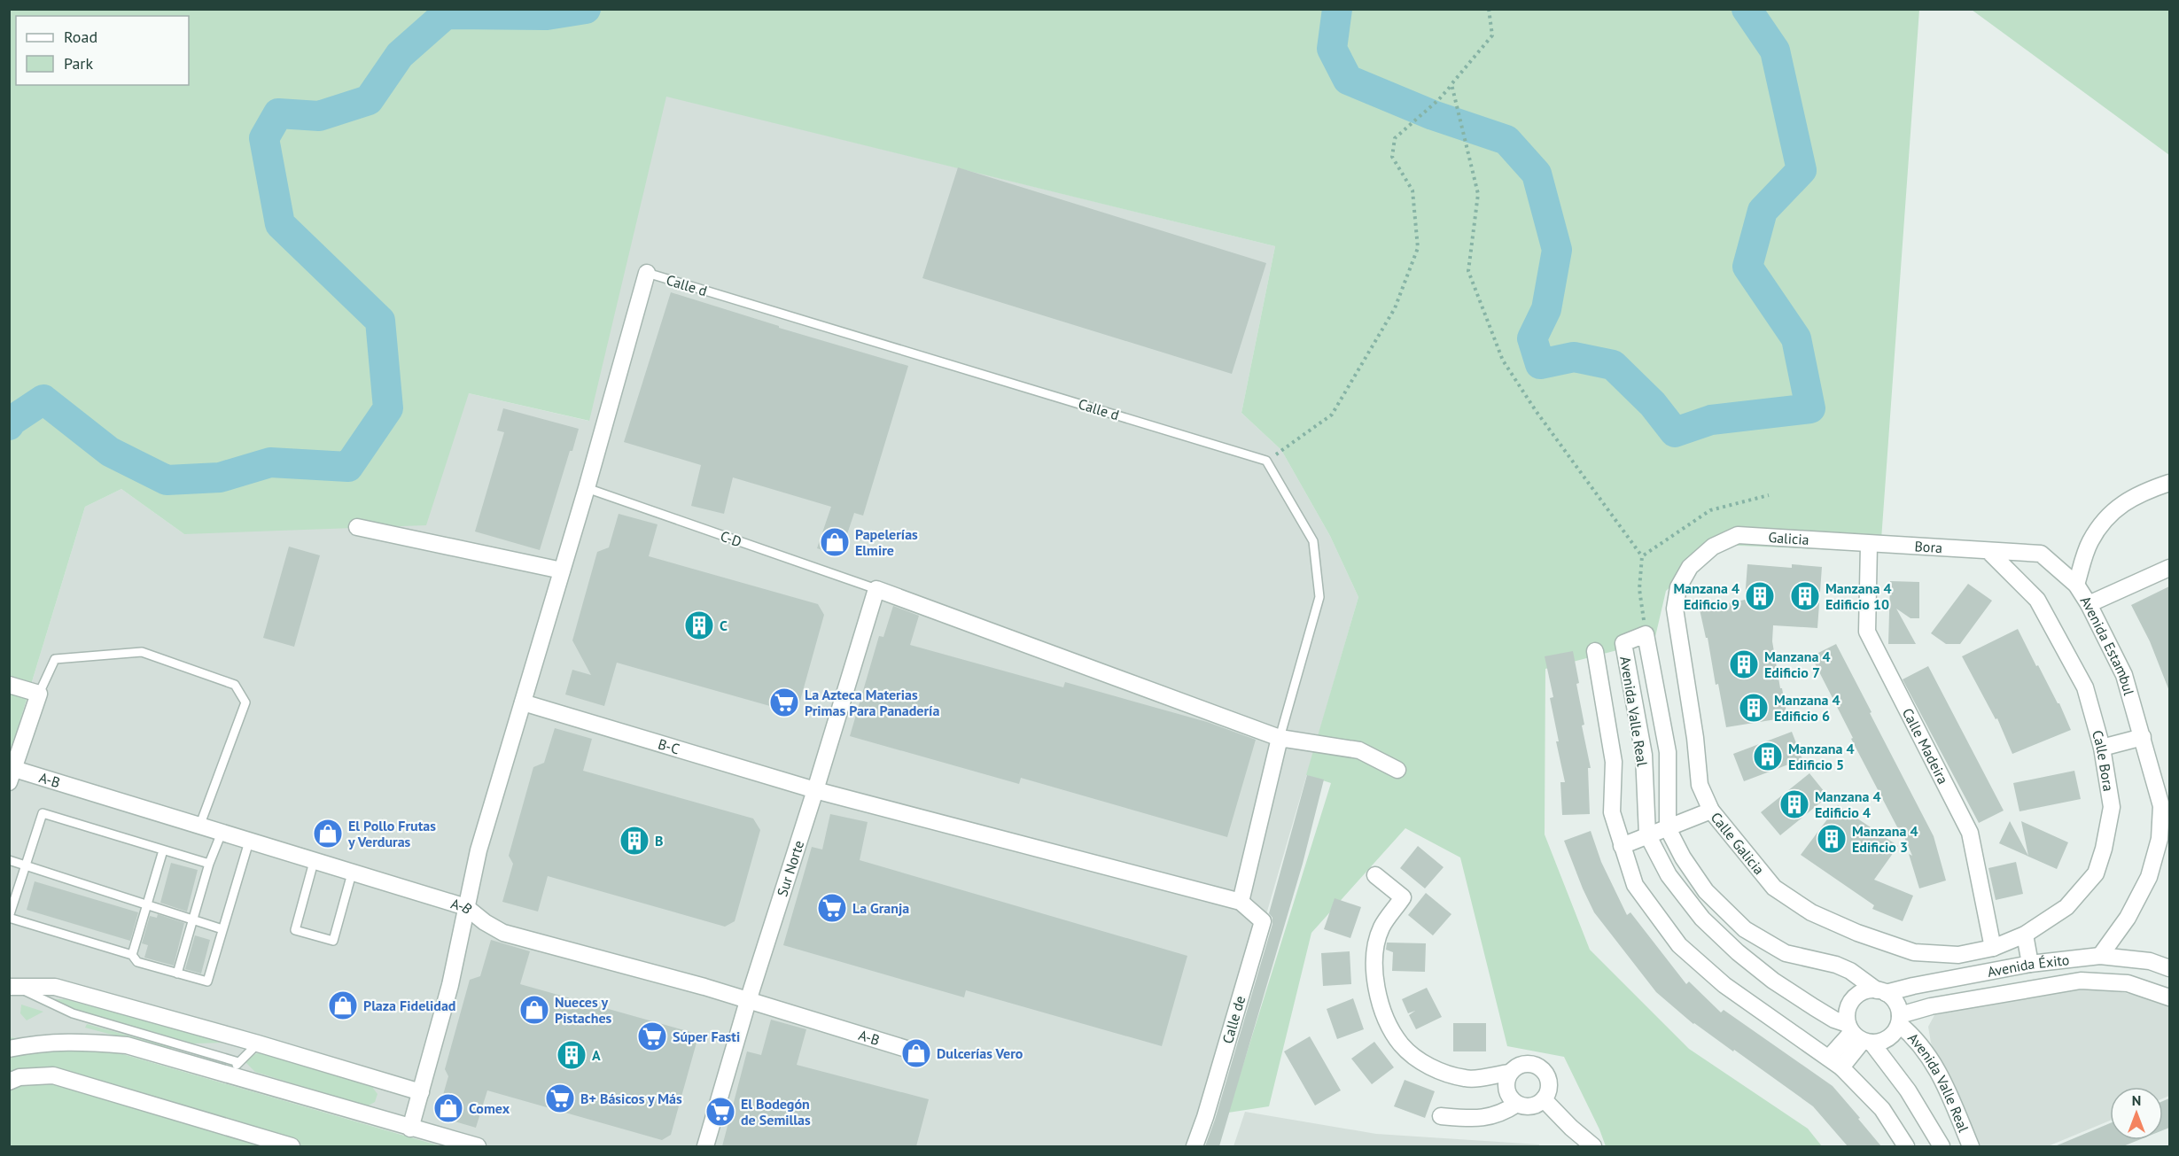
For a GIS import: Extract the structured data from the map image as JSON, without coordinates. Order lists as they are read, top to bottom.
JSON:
{
  "streets": {
    "street": [
      "Galicia",
      "Bora",
      "Avenida Estambul",
      "Avenida Valle Real",
      "B-C",
      "Calle Madeira",
      "Calle Bora",
      "A-B",
      "Calle Galicia",
      "Sur Norte",
      "Avenida Éxito",
      "Calle de"
    ],
    "lane": ["Calle d", "C-D"]
  },
  "crossings": [
    ["C-D", "Sur Norte"],
    ["Galicia", "Bora"],
    ["Galicia", "Calle Madeira"],
    ["Galicia", "Calle Galicia"],
    ["Bora", "Avenida Estambul"],
    ["Bora", "Calle Madeira"],
    ["Bora", "Calle Bora"],
    ["Avenida Estambul", "Calle Bora"],
    ["Avenida Estambul", "Avenida Éxito"],
    ["Avenida Valle Real", "Avenida Éxito"],
    ["B-C", "Sur Norte"],
    ["B-C", "Calle de"],
    ["Calle Madeira", "Calle Bora"],
    ["Calle Madeira", "Calle Galicia"],
    ["Calle Bora", "Calle Galicia"],
    ["A-B", "Sur Norte"]
  ],
  "places": {
    "shop": [
      "Papelerías Elmire",
      "El Pollo Frutas y Verduras",
      "Plaza Fidelidad",
      "Nueces y Pistaches",
      "Dulcerías Vero",
      "Comex"
    ],
    "building": [
      "Manzana 4 Edificio 9",
      "Manzana 4 Edificio 10",
      "C",
      "Manzana 4 Edificio 7",
      "Manzana 4 Edificio 6",
      "Manzana 4 Edificio 5",
      "Manzana 4 Edificio 4",
      "Manzana 4 Edificio 3",
      "B",
      "A"
    ],
    "supermarket": [
      "La Azteca Materias Primas Para Panadería",
      "La Granja",
      "Súper Fasti",
      "B+ Básicos y Más",
      "El Bodegón de Semillas"
    ]
  },
  "legend": ["Road", "Park"],
  "north": "top"
}
